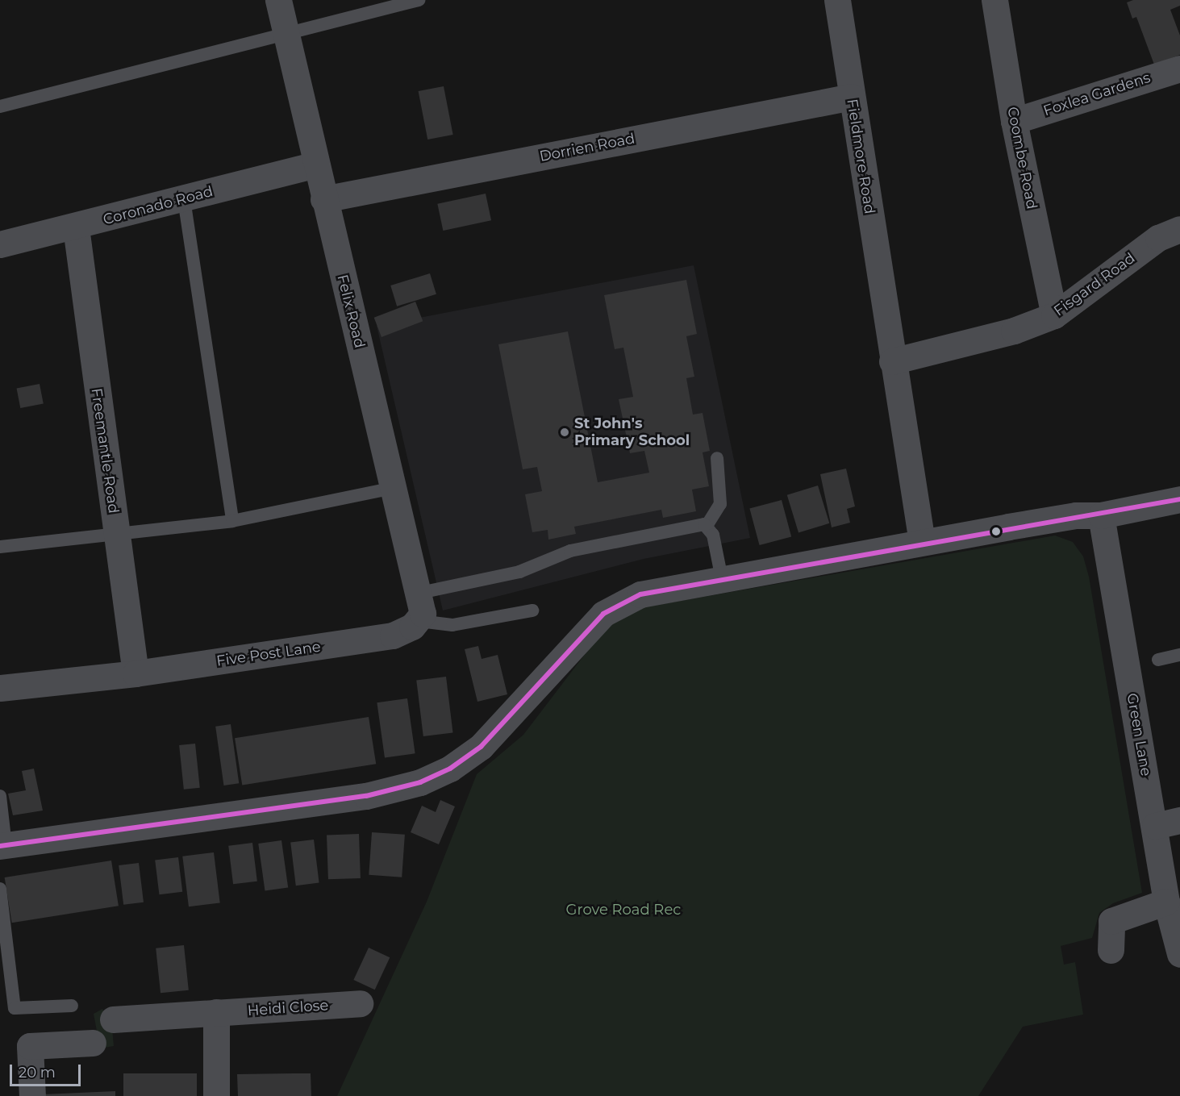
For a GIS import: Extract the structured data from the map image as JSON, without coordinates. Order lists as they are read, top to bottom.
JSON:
{
  "streets": {
    "street": [
      "Foxlea Gardens",
      "Dorrien Road",
      "Fieldmore Road",
      "Coombe Road",
      "Coronado Road",
      "Fisgard Road",
      "Felix Road",
      "Freemantle Road",
      "Five Post Lane",
      "Green Lane",
      "Heidi Close"
    ]
  },
  "crossings": [
    ["Foxlea Gardens", "Coombe Road"],
    ["Dorrien Road", "Fieldmore Road"],
    ["Dorrien Road", "Felix Road"],
    ["Fieldmore Road", "Fisgard Road"],
    ["Coombe Road", "Fisgard Road"],
    ["Coronado Road", "Felix Road"],
    ["Coronado Road", "Freemantle Road"],
    ["Felix Road", "Five Post Lane"],
    ["Freemantle Road", "Five Post Lane"]
  ],
  "parks": ["Grove Road Rec"],
  "places": ["St John's Primary School"],
  "scale_bar": "20 m"
}
